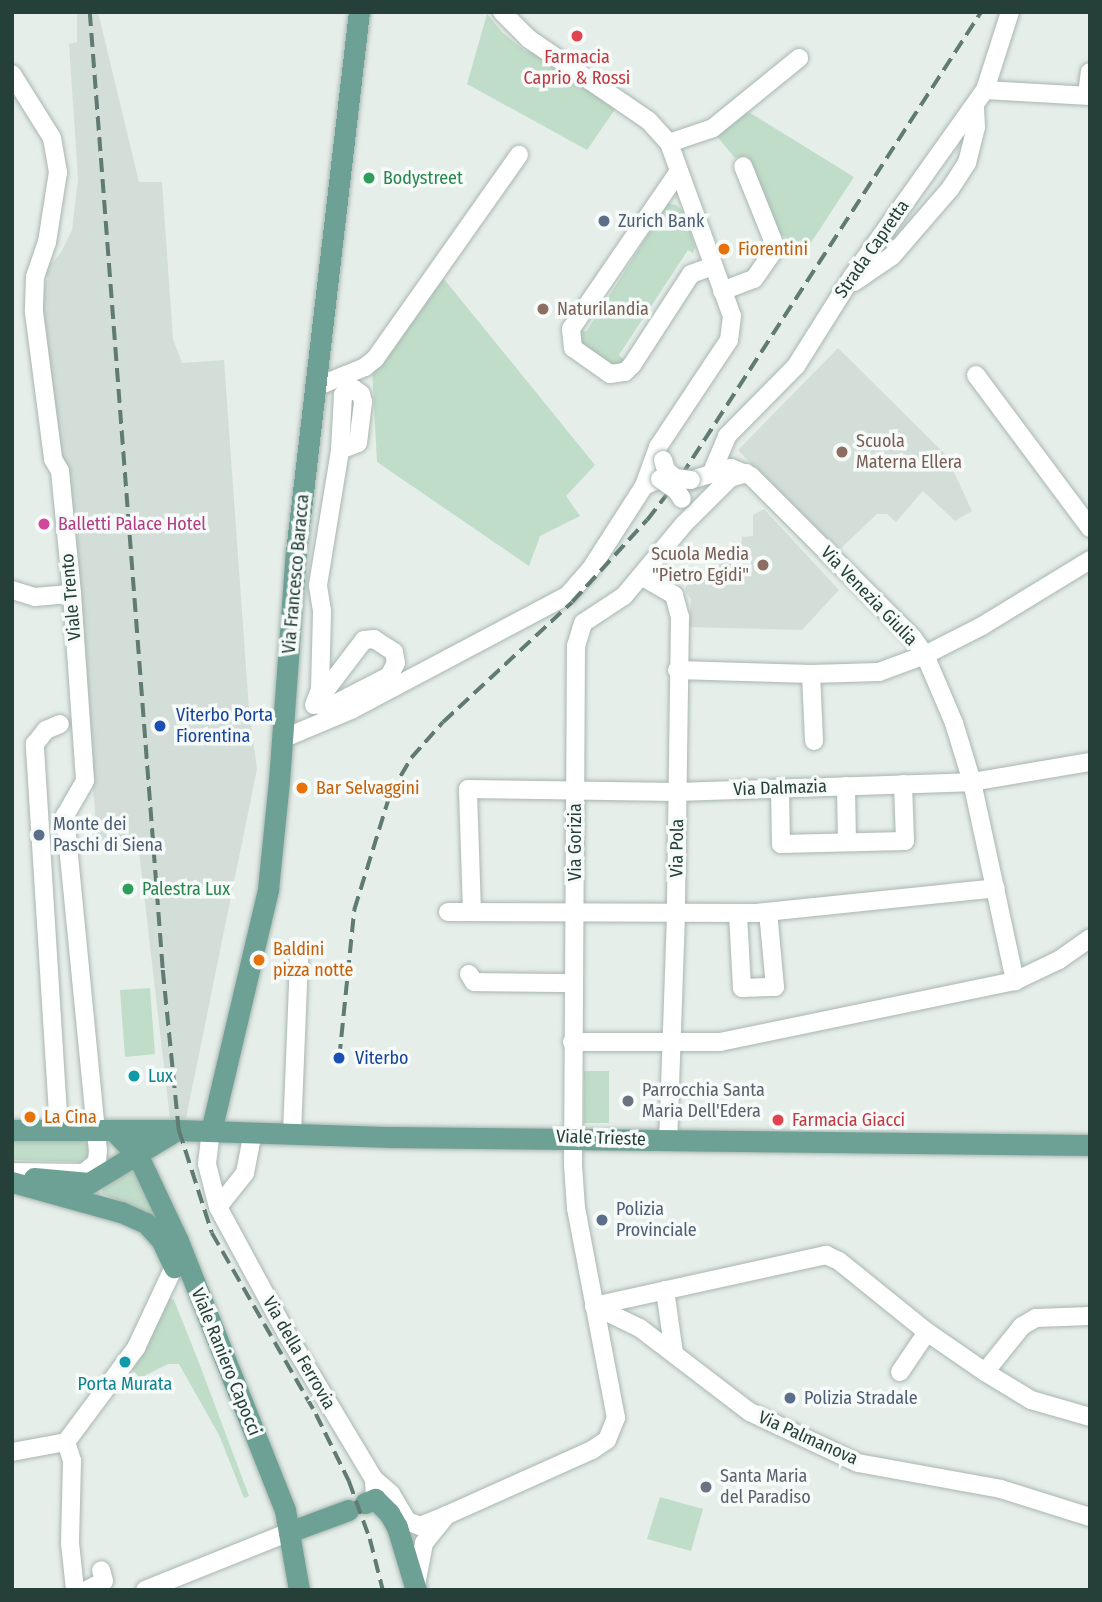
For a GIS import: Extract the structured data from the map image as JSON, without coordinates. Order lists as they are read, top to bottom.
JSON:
{
  "streets": {
    "main road": [
      "Via Francesco Baracca",
      "Viale Trieste",
      "Via della Ferrovia",
      "Viale Raniero Capocci"
    ],
    "street": [
      "Strada Capretta",
      "Via Venezia Giulia",
      "Viale Trento",
      "Via Dalmazia",
      "Via Gorizia",
      "Via Pola",
      "Via Palmanova"
    ]
  },
  "crossings": [
    ["Via Francesco Baracca", "Viale Trieste"],
    ["Via Francesco Baracca", "Via della Ferrovia"],
    ["Via Venezia Giulia", "Via Dalmazia"],
    ["Via Venezia Giulia", "Via Gorizia"],
    ["Viale Trento", "Viale Trieste"],
    ["Viale Trento", "Viale Raniero Capocci"],
    ["Via Dalmazia", "Via Gorizia"],
    ["Via Dalmazia", "Via Pola"],
    ["Via Gorizia", "Via Pola"],
    ["Via Gorizia", "Viale Trieste"],
    ["Via Gorizia", "Via Palmanova"],
    ["Via Pola", "Viale Trieste"],
    ["Viale Trieste", "Via della Ferrovia"],
    ["Viale Trieste", "Viale Raniero Capocci"]
  ],
  "places": [
    "Farmacia Caprio & Rossi",
    "Bodystreet",
    "Zurich Bank",
    "Fiorentini",
    "Naturilandia",
    "Scuola Materna Ellera",
    "Balletti Palace Hotel",
    "Scuola Media \"Pietro Egidi\"",
    "Viterbo Porta Fiorentina",
    "Bar Selvaggini",
    "Monte dei Paschi di Siena",
    "Palestra Lux",
    "Baldini pizza notte",
    "Viterbo",
    "Lux",
    "Parrocchia Santa Maria Dell'Edera",
    "La Cina",
    "Farmacia Giacci",
    "Polizia Provinciale",
    "Porta Murata",
    "Polizia Stradale",
    "Santa Maria del Paradiso"
  ]
}
